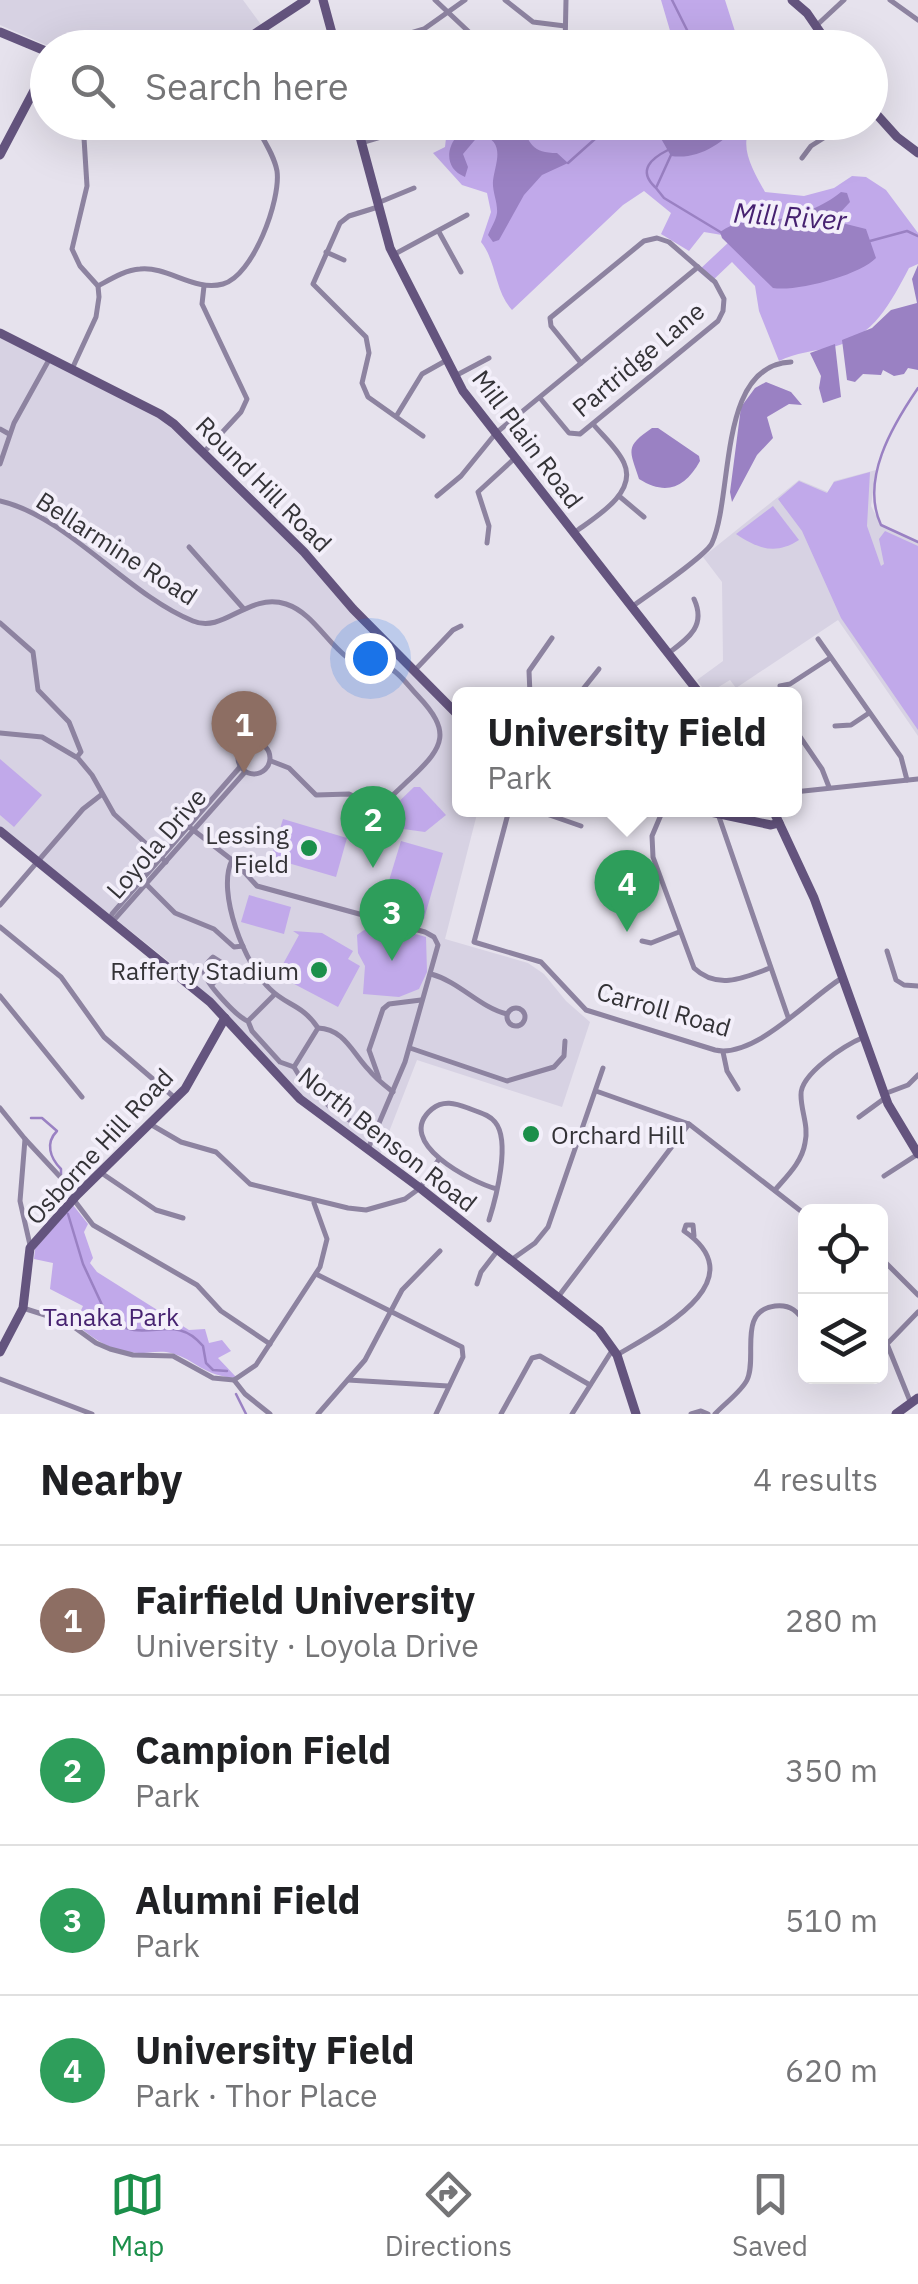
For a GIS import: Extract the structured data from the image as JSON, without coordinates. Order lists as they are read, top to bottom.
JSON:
{
  "streets": {
    "main road": [
      "Mill Plain Road",
      "Round Hill Road",
      "North Benson Road",
      "Osborne Hill Road"
    ],
    "street": [
      "Partridge Lane",
      "Bellarmine Road",
      "Loyola Drive",
      "Carroll Road"
    ]
  },
  "crossings": [
    ["Bellarmine Road", "Loyola Drive"],
    ["Loyola Drive", "North Benson Road"],
    ["North Benson Road", "Osborne Hill Road"]
  ],
  "water": ["Mill River"],
  "parks": ["Tanaka Park"],
  "places": ["Lessing Field", "Rafferty Stadium", "Orchard Hill"],
  "page": {
    "search": "Search here",
    "popup": ["University Field", "Park"],
    "pins": [
      "1",
      "2",
      "4",
      "3"
    ],
    "heading": ["Nearby", "4 results"],
    "list": [
      {
        "mark": "1",
        "name": "Fairfield University",
        "note": "University · Loyola Drive",
        "value": "280 m"
      },
      {
        "mark": "2",
        "name": "Campion Field",
        "note": "Park",
        "value": "350 m"
      },
      {
        "mark": "3",
        "name": "Alumni Field",
        "note": "Park",
        "value": "510 m"
      },
      {
        "mark": "4",
        "name": "University Field",
        "note": "Park · Thor Place",
        "value": "620 m"
      }
    ],
    "nav": ["Map", "Directions", "Saved"]
  }
}
